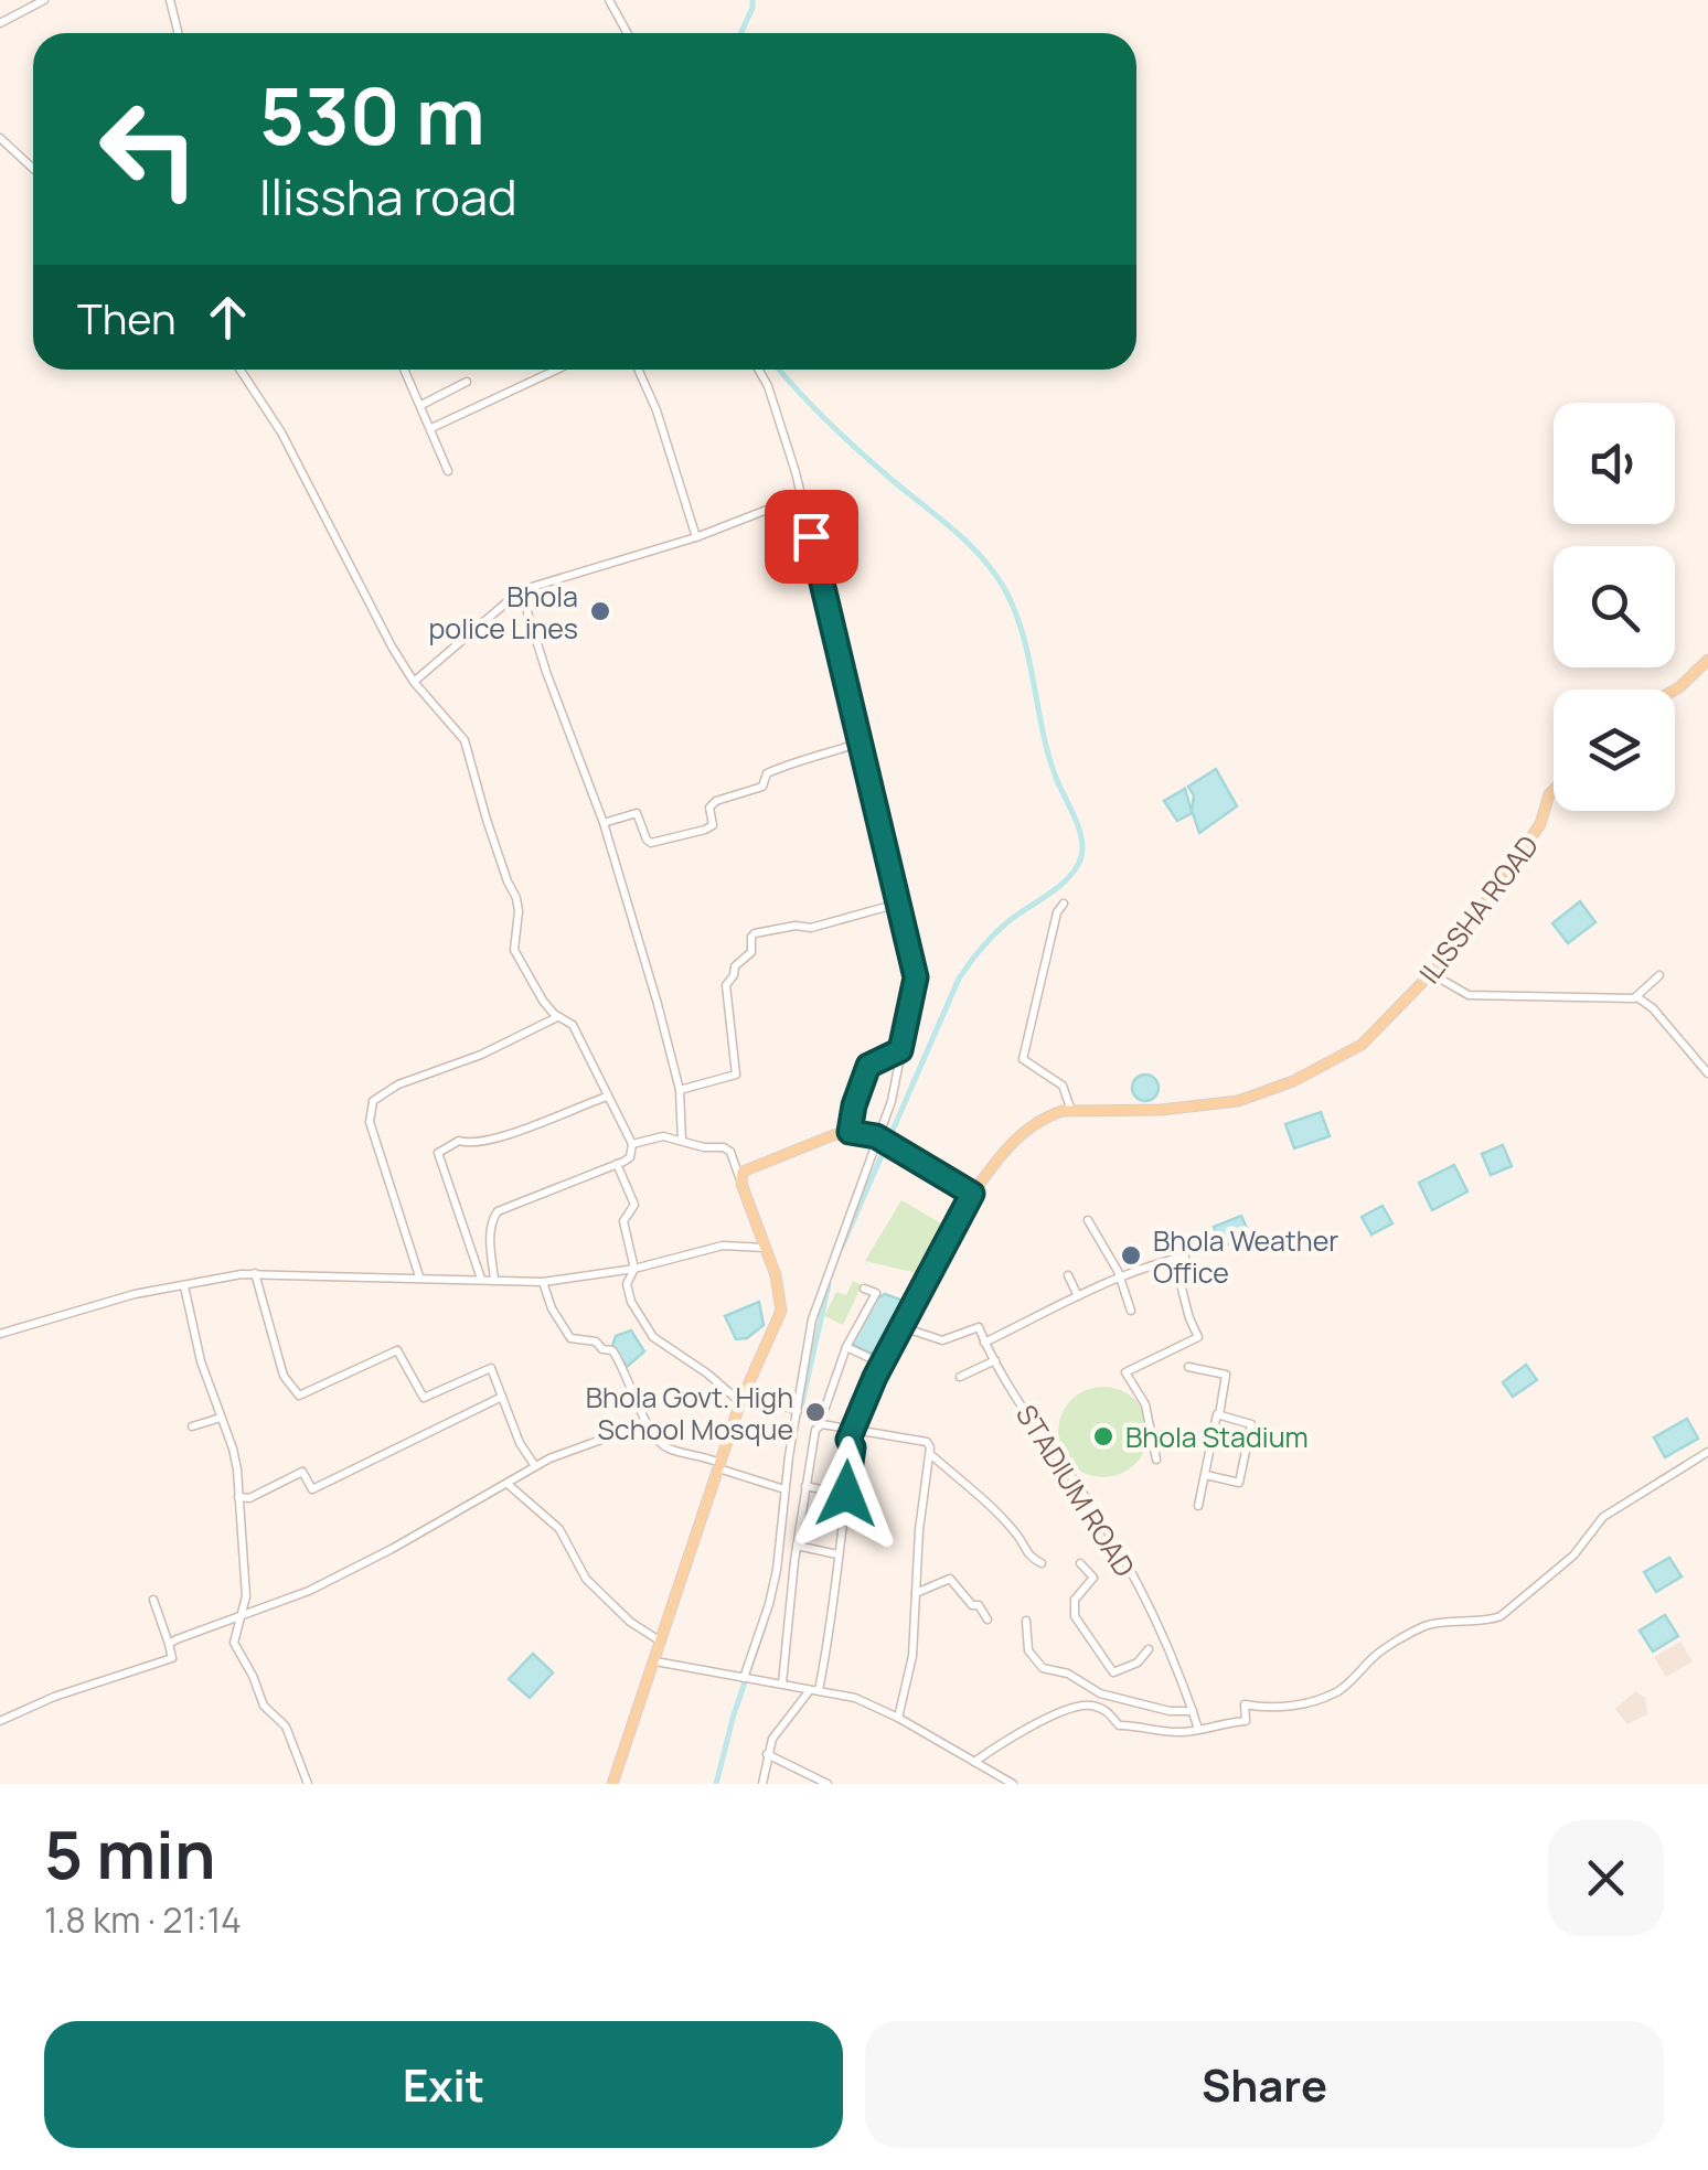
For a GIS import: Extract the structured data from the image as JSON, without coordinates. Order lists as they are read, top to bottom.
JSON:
{
  "streets": {
    "main road": ["ILISSHA ROAD"],
    "street": ["STADIUM ROAD"]
  },
  "places": [
    "Bhola police Lines",
    "Bhola Weather Office",
    "Bhola Govt. High School Mosque",
    "Bhola Stadium"
  ],
  "page": {
    "turn": ["530 m", "Ilissha road"],
    "then": "Then",
    "heading": ["5 min", "1.8 km · 21:14"],
    "buttons": ["Exit", "Share"]
  }
}
